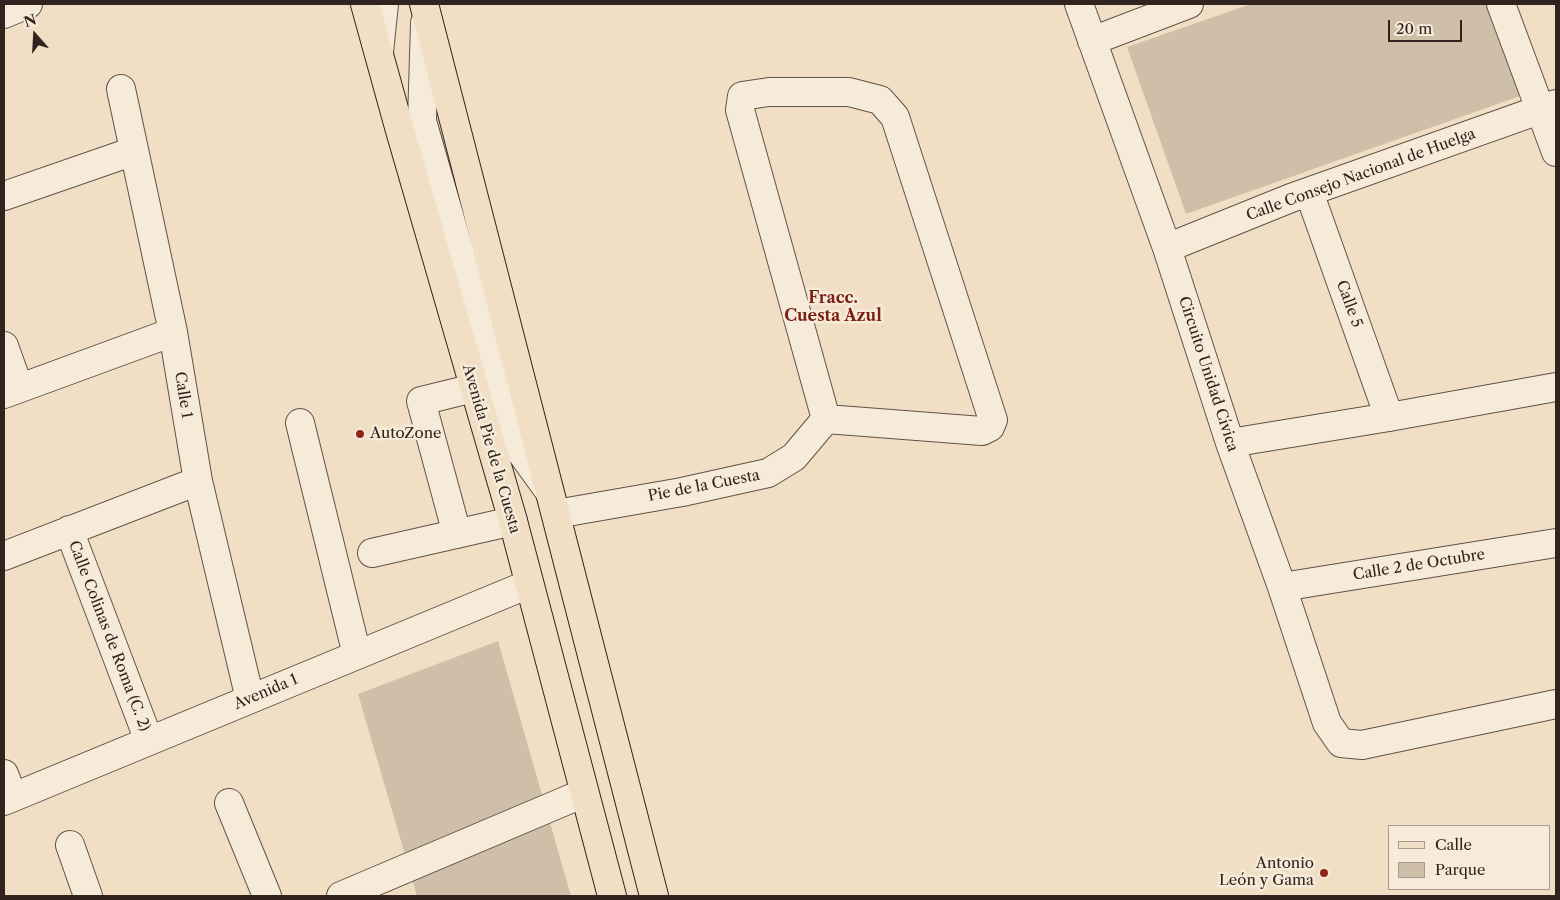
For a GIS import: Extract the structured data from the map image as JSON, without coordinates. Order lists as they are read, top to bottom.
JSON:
{
  "streets": {
    "main road": ["Avenida Pie de la Cuesta"],
    "street": [
      "Calle Consejo Nacional de Huelga",
      "Calle 5",
      "Circuito Unidad Cívica",
      "Calle 1",
      "Pie de la Cuesta",
      "Calle 2 de Octubre",
      "Calle Colinas de Roma (C. 2)",
      "Avenida 1"
    ]
  },
  "crossings": [
    ["Calle Consejo Nacional de Huelga", "Calle 5"],
    ["Calle Consejo Nacional de Huelga", "Circuito Unidad Cívica"],
    ["Circuito Unidad Cívica", "Calle 2 de Octubre"],
    ["Calle 1", "Avenida 1"],
    ["Avenida Pie de la Cuesta", "Avenida 1"],
    ["Calle Colinas de Roma (C. 2)", "Avenida 1"]
  ],
  "districts": ["Fracc. Cuesta Azul"],
  "places": ["AutoZone", "Antonio León y Gama"],
  "legend": ["Calle", "Parque"],
  "scale_bar": "20 m",
  "north": "top"
}
